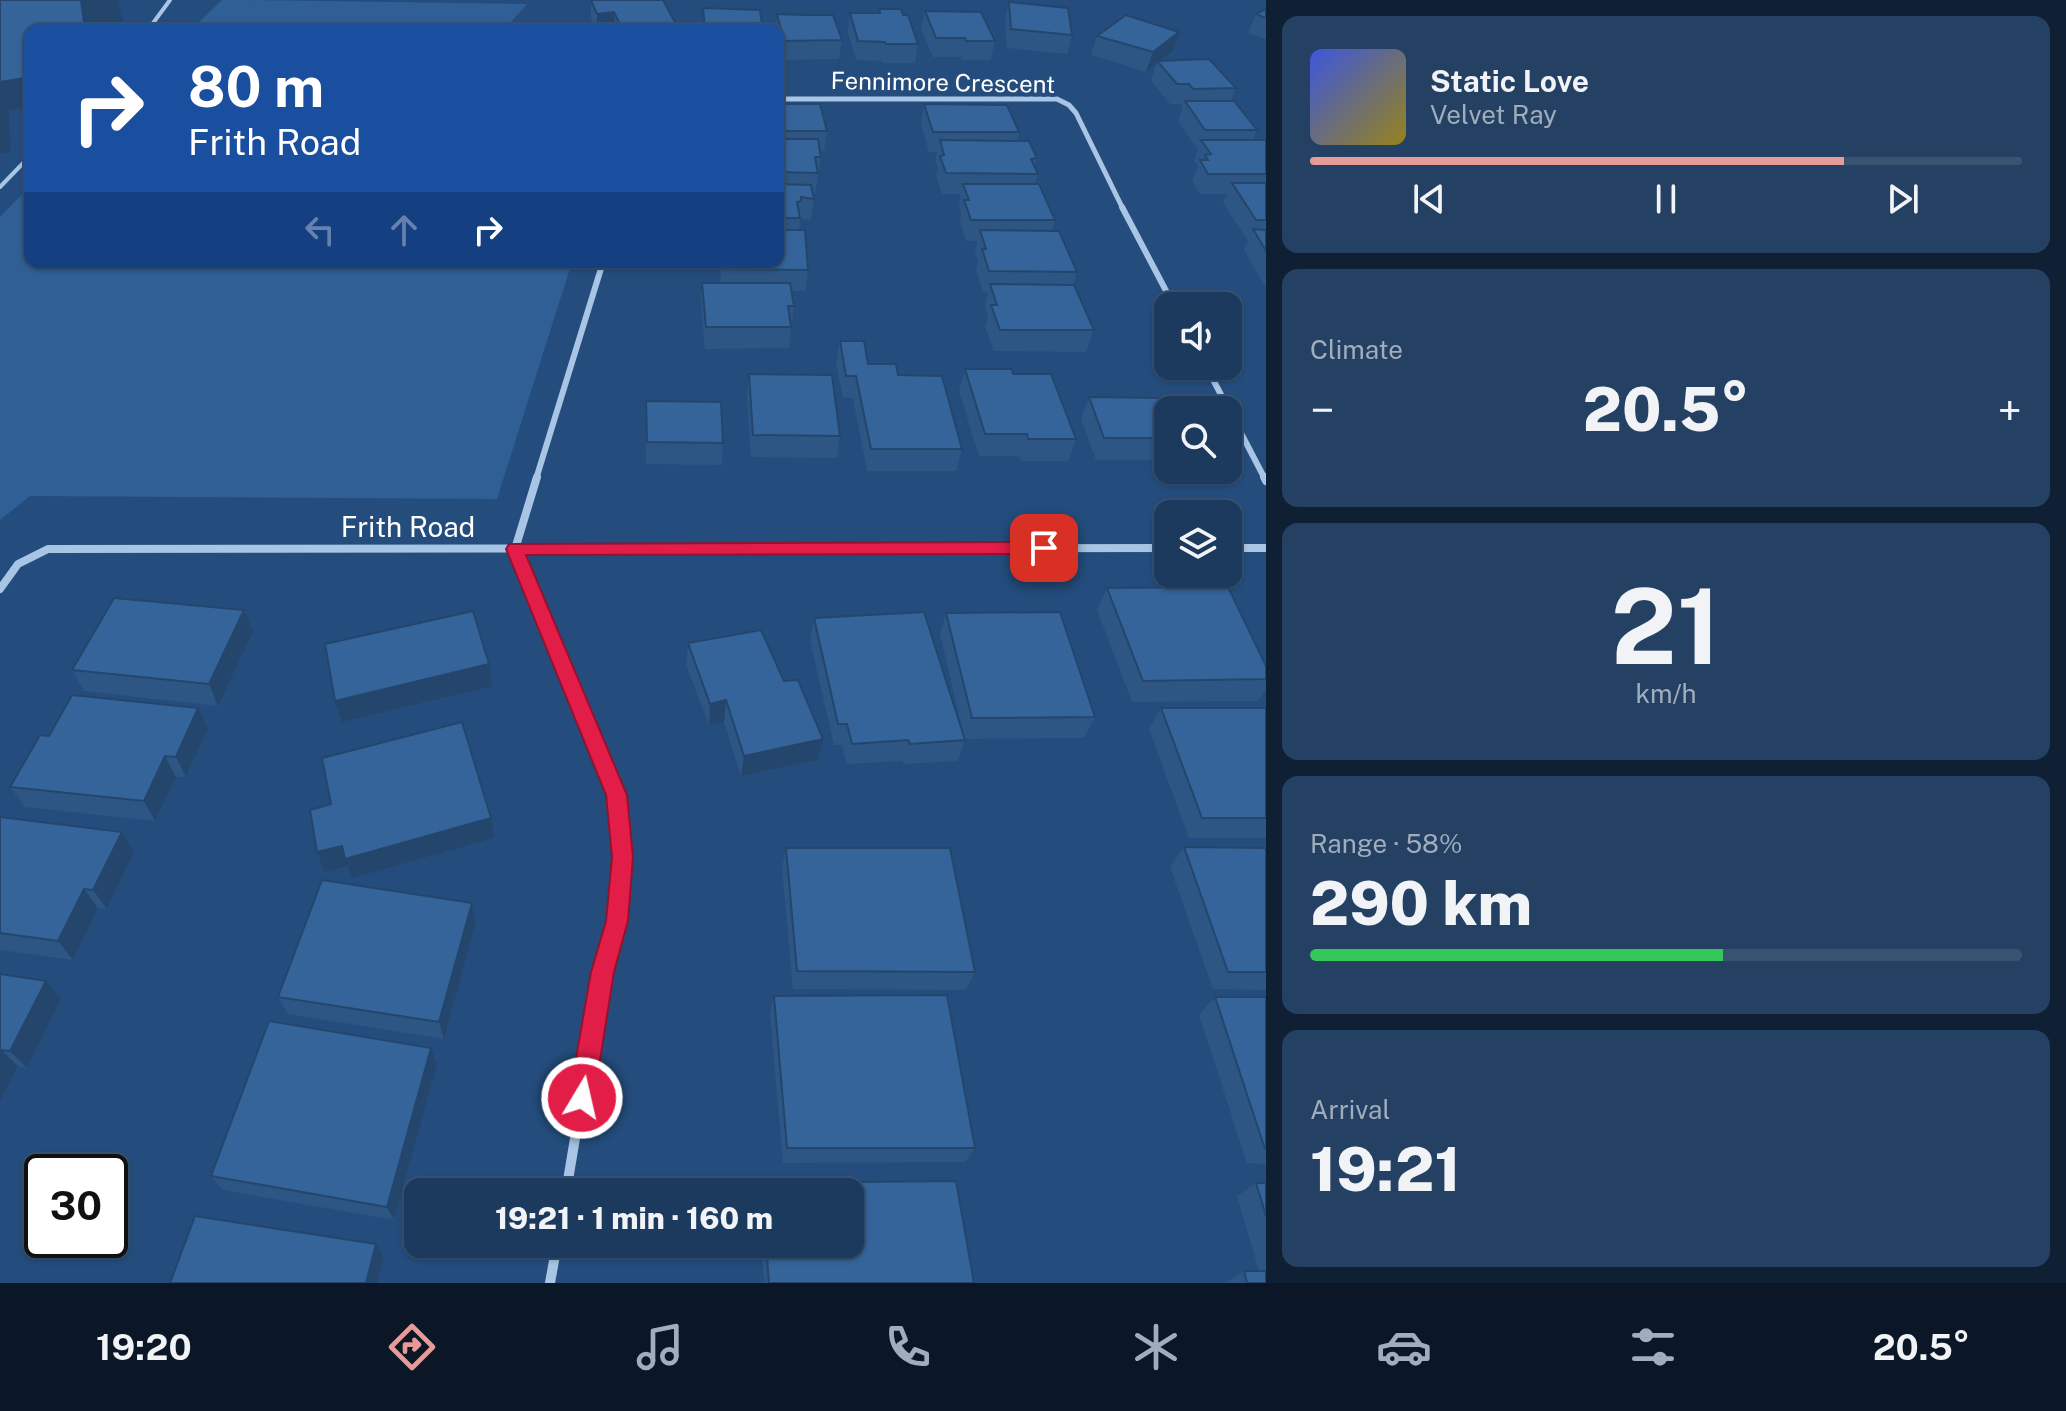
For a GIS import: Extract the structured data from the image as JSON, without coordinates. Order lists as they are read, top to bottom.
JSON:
{
  "streets": {
    "street": ["Fennimore Crescent", "Frith Road"]
  },
  "page": {
    "turn": ["80 m", "Frith Road"],
    "song": ["Static Love", "Velvet Ray"],
    "tile": [
      "Climate",
      ["21", "km/h"],
      ["Range · 58%", "290 km"],
      ["Arrival", "19:21"]
    ],
    "heat": ["−", "20.5°", "+"],
    "limit": "30",
    "trip": "19:21 · 1 min · 160 m",
    "tabs": ["19:20", "20.5°"]
  }
}
